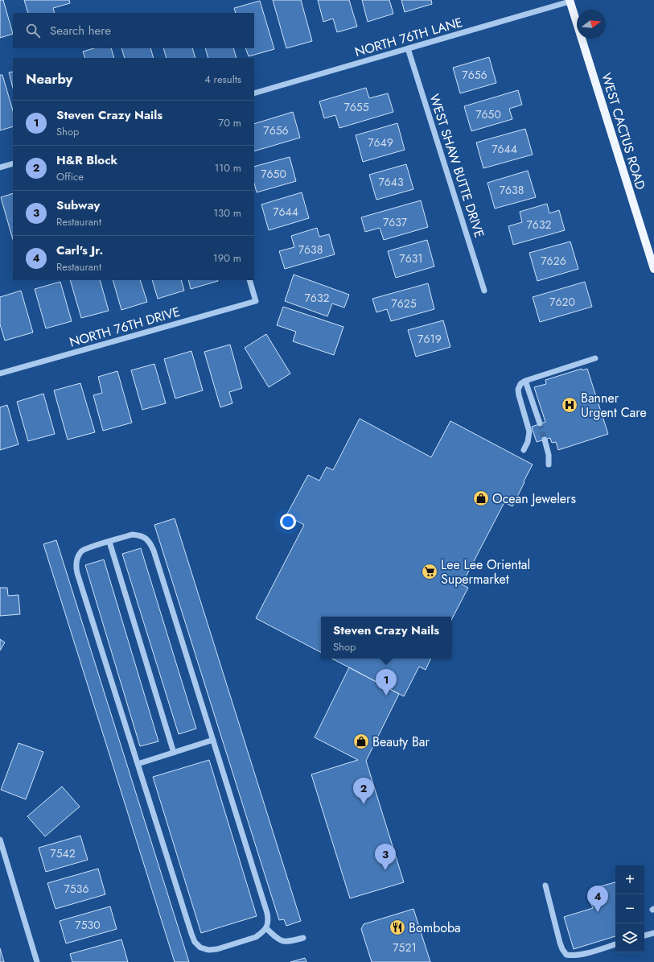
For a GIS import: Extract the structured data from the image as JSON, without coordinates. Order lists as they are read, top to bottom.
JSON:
{
  "streets": {
    "main road": ["WEST CACTUS ROAD"],
    "street": ["NORTH 76TH LANE", "WEST SHAW BUTTE DRIVE", "NORTH 76TH DRIVE"]
  },
  "crossings": [
    ["NORTH 76TH LANE", "WEST CACTUS ROAD"],
    ["NORTH 76TH LANE", "WEST SHAW BUTTE DRIVE"]
  ],
  "places": {
    "hospital": ["Banner Urgent Care"],
    "shop": ["Ocean Jewelers", "Beauty Bar"],
    "supermarket": ["Lee Lee Oriental Supermarket"],
    "restaurant": ["Bomboba"]
  },
  "house_numbers": [
    "7656",
    "7655",
    "7650",
    "7656",
    "7649",
    "7644",
    "7650",
    "7643",
    "7638",
    "7644",
    "7637",
    "7632",
    "7638",
    "7631",
    "7626",
    "7632",
    "7620",
    "7625",
    "7619",
    "7542",
    "7536",
    "7530",
    "7521"
  ],
  "north": "right",
  "page": {
    "search": "Search here",
    "heading": ["Nearby", "4 results"],
    "list": [
      {
        "mark": "1",
        "name": "Steven Crazy Nails",
        "note": "Shop",
        "value": "70 m"
      },
      {
        "mark": "2",
        "name": "H&R Block",
        "note": "Office",
        "value": "110 m"
      },
      {
        "mark": "3",
        "name": "Subway",
        "note": "Restaurant",
        "value": "130 m"
      },
      {
        "mark": "4",
        "name": "Carl's Jr.",
        "note": "Restaurant",
        "value": "190 m"
      }
    ],
    "popup": ["Steven Crazy Nails", "Shop"],
    "pins": [
      "1",
      "2",
      "3",
      "4"
    ],
    "map_buttons": ["+", "−"]
  }
}
